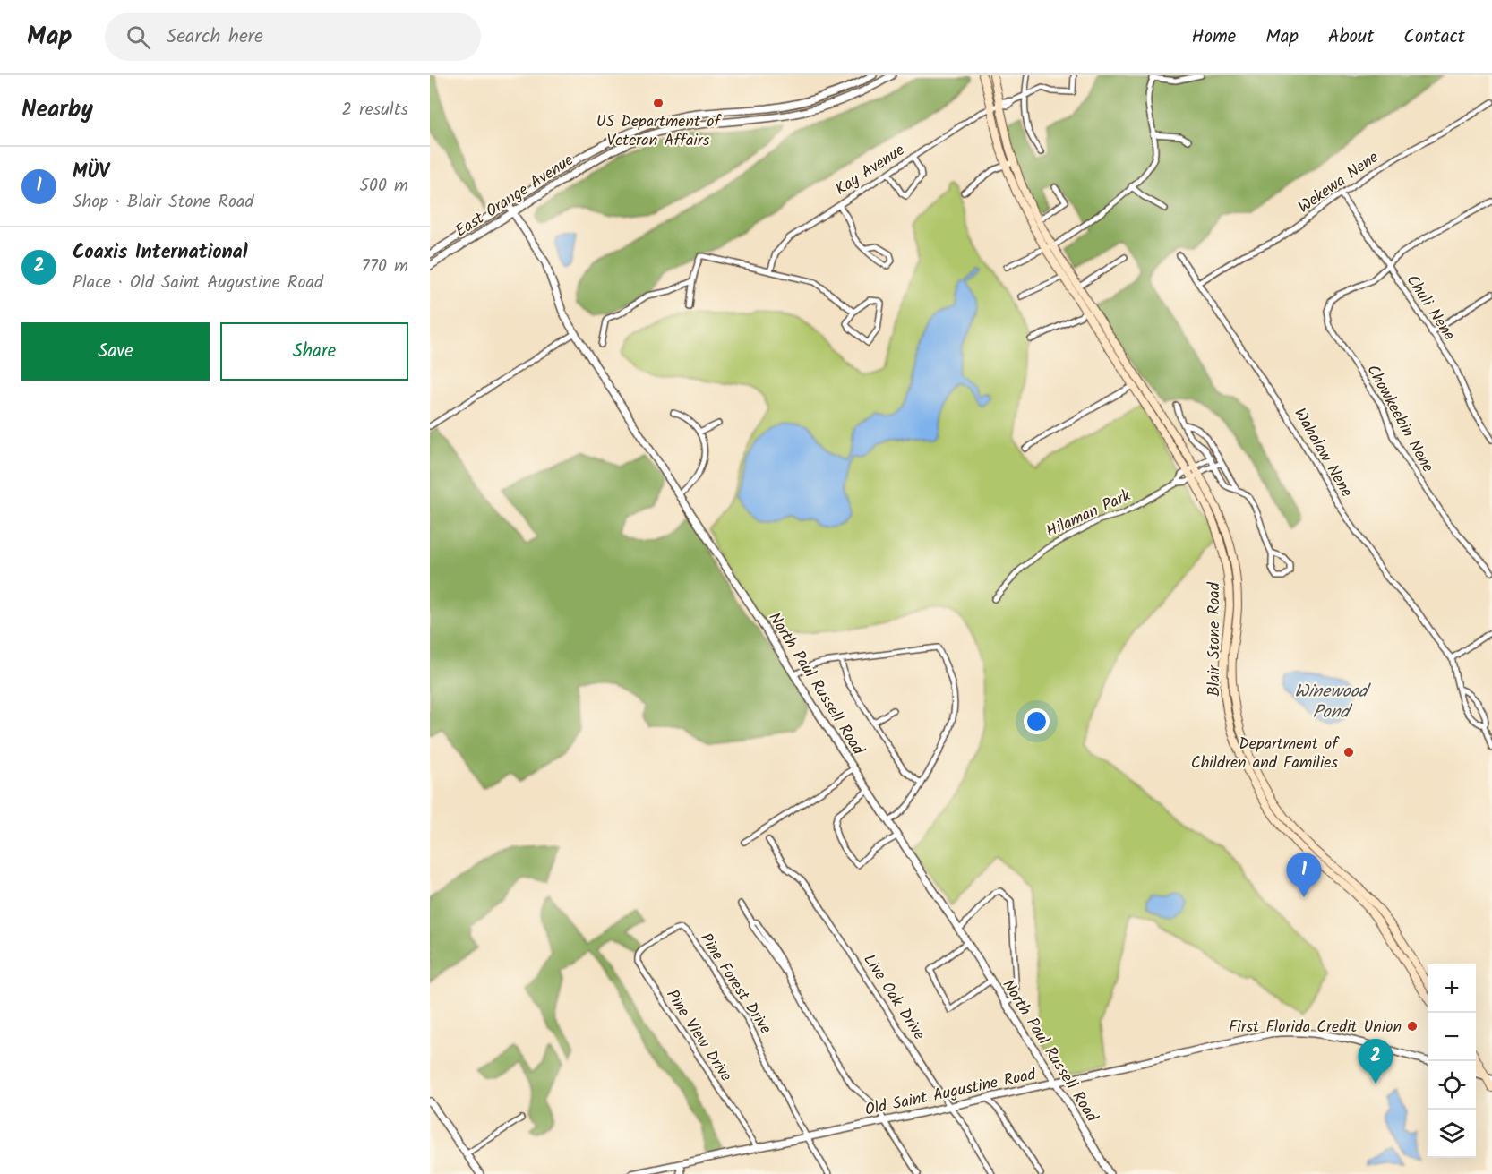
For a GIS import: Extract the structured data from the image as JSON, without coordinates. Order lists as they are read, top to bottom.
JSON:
{
  "streets": {
    "main road": ["Blair Stone Road"],
    "street": [
      "Kay Avenue",
      "Wekewa Nene",
      "East Orange Avenue",
      "Chuli Nene",
      "Chowkeebin Nene",
      "Wahalaw Nene",
      "Hilaman Park",
      "North Paul Russell Road",
      "Pine Forest Drive",
      "Live Oak Drive",
      "Pine View Drive",
      "Old Saint Augustine Road"
    ]
  },
  "crossings": [
    ["Kay Avenue", "Blair Stone Road"],
    ["Wekewa Nene", "Chuli Nene"],
    ["Wekewa Nene", "Wahalaw Nene"],
    ["East Orange Avenue", "North Paul Russell Road"],
    ["Chuli Nene", "Chowkeebin Nene"],
    ["Hilaman Park", "Blair Stone Road"],
    ["North Paul Russell Road", "Old Saint Augustine Road"],
    ["Pine Forest Drive", "Pine View Drive"],
    ["Pine Forest Drive", "Old Saint Augustine Road"],
    ["Live Oak Drive", "Old Saint Augustine Road"],
    ["Pine View Drive", "Old Saint Augustine Road"]
  ],
  "water": ["Winewood Pond"],
  "places": ["US Department of Veteran Affairs", "Department of Children and Families", "First Florida Credit Union"],
  "page": {
    "header": "Map",
    "search": "Search here",
    "nav": [
      "Home",
      "Map",
      "About",
      "Contact"
    ],
    "heading": ["Nearby", "2 results"],
    "list": [
      {
        "mark": "1",
        "name": "MÜV",
        "note": "Shop · Blair Stone Road",
        "value": "500 m"
      },
      {
        "mark": "2",
        "name": "Coaxis International",
        "note": "Place · Old Saint Augustine Road",
        "value": "770 m"
      }
    ],
    "buttons": ["Save", "Share"],
    "pins": ["1", "2"],
    "map_buttons": ["+", "−"]
  }
}
